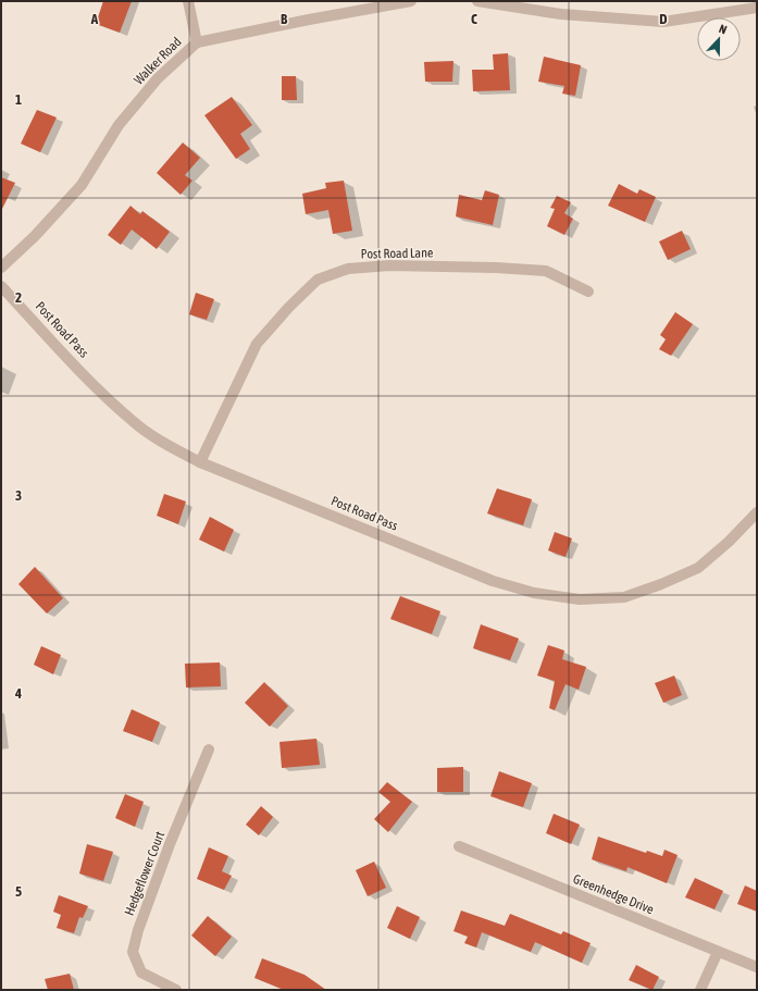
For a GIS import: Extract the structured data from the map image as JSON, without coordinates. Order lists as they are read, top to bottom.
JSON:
{
  "streets": {
    "street": [
      "Walker Road",
      "Post Road Lane",
      "Post Road Pass",
      "Hedgeflower Court",
      "Greenhedge Drive"
    ]
  },
  "crossings": [
    ["Post Road Lane", "Post Road Pass"]
  ],
  "north": "top",
  "grid": {
    "columns": [
      "A",
      "B",
      "C",
      "D"
    ],
    "rows": [
      "1",
      "2",
      "3",
      "4",
      "5"
    ]
  }
}
